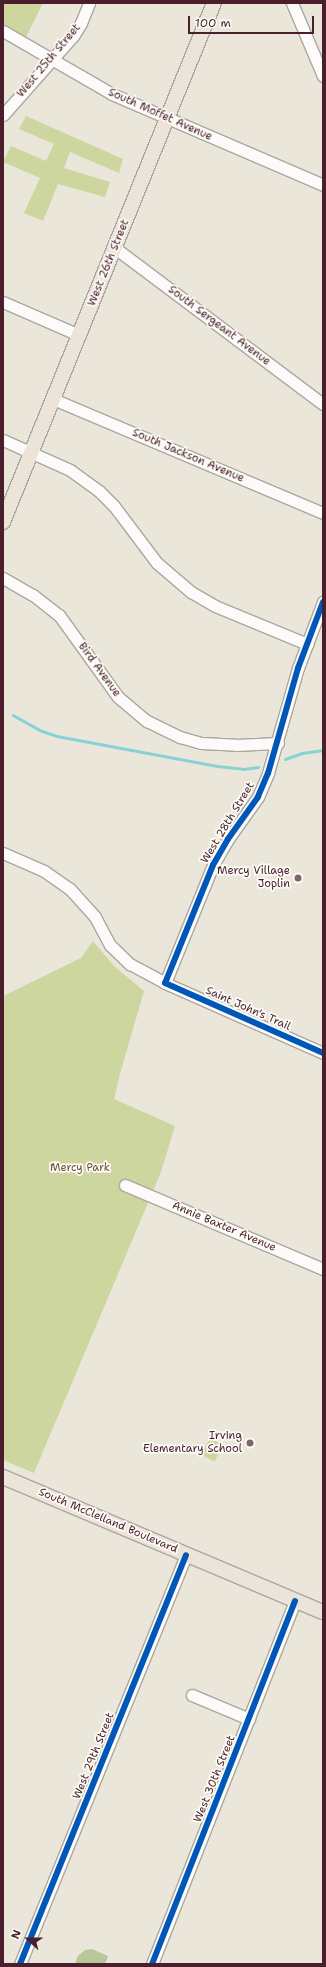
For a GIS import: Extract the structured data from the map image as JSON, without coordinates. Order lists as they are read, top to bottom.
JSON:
{
  "streets": {
    "main road": ["West 26th Street", "South McClelland Boulevard"],
    "street": [
      "West 25th Street",
      "South Moffet Avenue",
      "South Sergeant Avenue",
      "South Jackson Avenue",
      "Bird Avenue",
      "West 28th Street",
      "Annie Baxter Avenue",
      "West 29th Street",
      "West 30th Street"
    ],
    "cycle path": ["Saint John's Trail"]
  },
  "crossings": [
    ["West 25th Street", "South Moffet Avenue"],
    ["South Moffet Avenue", "West 26th Street"],
    ["West 26th Street", "South Sergeant Avenue"],
    ["West 26th Street", "South Jackson Avenue"],
    ["Bird Avenue", "West 28th Street"],
    ["South McClelland Boulevard", "West 29th Street"],
    ["South McClelland Boulevard", "West 30th Street"]
  ],
  "parks": ["Mercy Park"],
  "places": ["Mercy Village Joplin", "Irving Elementary School"],
  "scale_bar": "100 m",
  "north": "left"
}
